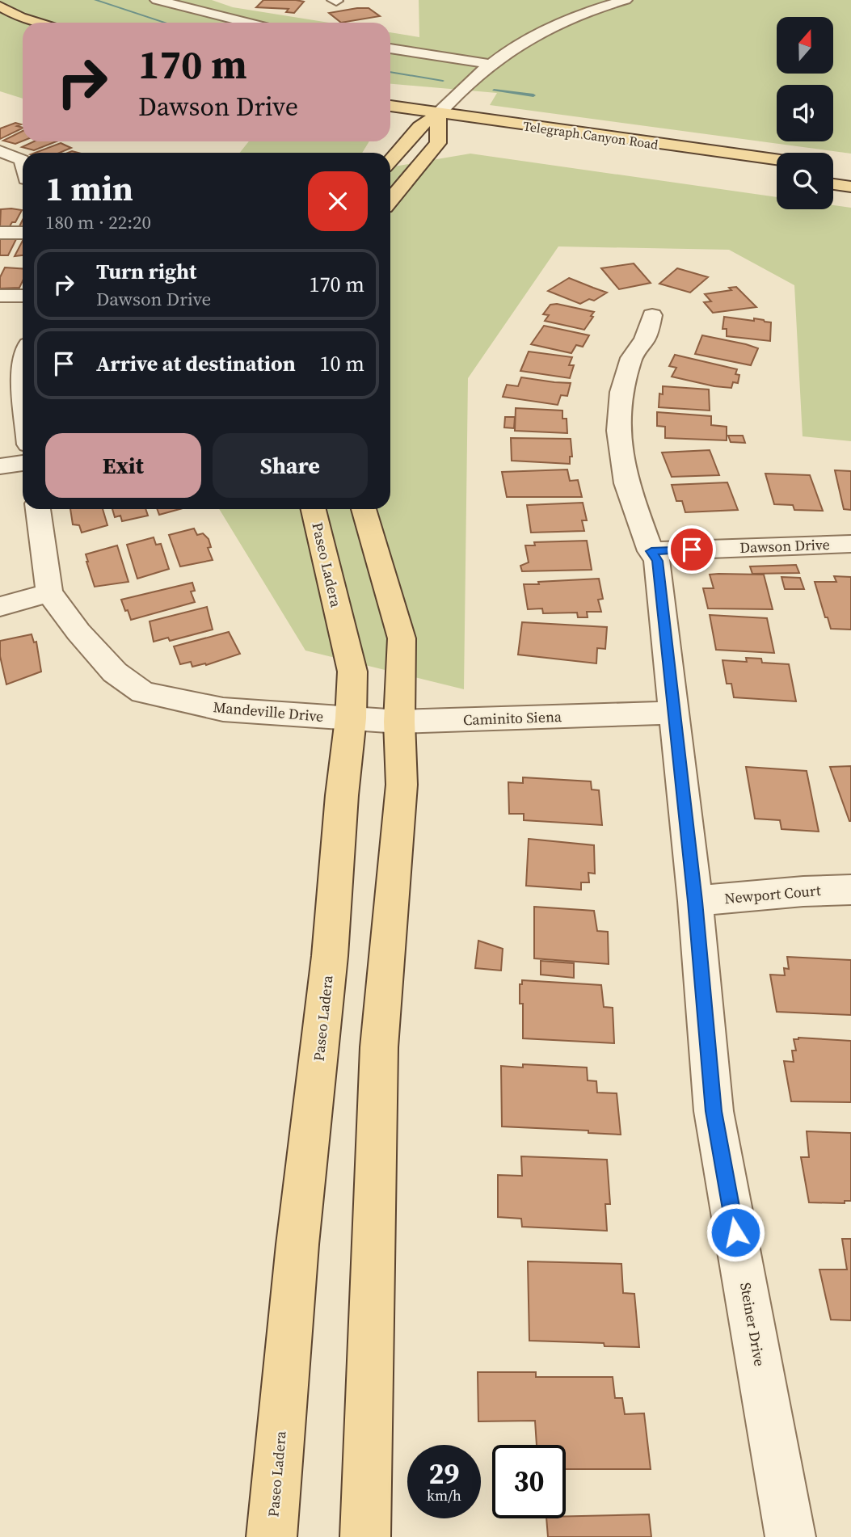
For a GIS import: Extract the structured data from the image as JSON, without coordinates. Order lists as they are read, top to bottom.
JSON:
{
  "streets": {
    "main road": ["Telegraph Canyon Road", "Paseo Ladera"],
    "street": [
      "Dawson Drive",
      "Mandeville Drive",
      "Caminito Siena",
      "Newport Court",
      "Steiner Drive"
    ]
  },
  "crossings": [
    ["Dawson Drive", "Steiner Drive"],
    ["Paseo Ladera", "Mandeville Drive"],
    ["Paseo Ladera", "Caminito Siena"],
    ["Mandeville Drive", "Caminito Siena"],
    ["Caminito Siena", "Steiner Drive"],
    ["Newport Court", "Steiner Drive"]
  ],
  "north": "top",
  "page": {
    "turn": ["170 m", "Dawson Drive"],
    "heading": ["1 min", "180 m · 22:20"],
    "list": [
      {
        "name": "Turn right",
        "note": "Dawson Drive",
        "value": "170 m"
      },
      {
        "name": "Arrive at destination",
        "value": "10 m"
      }
    ],
    "buttons": ["Exit", "Share"],
    "speed": "29 km/h",
    "limit": "30"
  }
}
